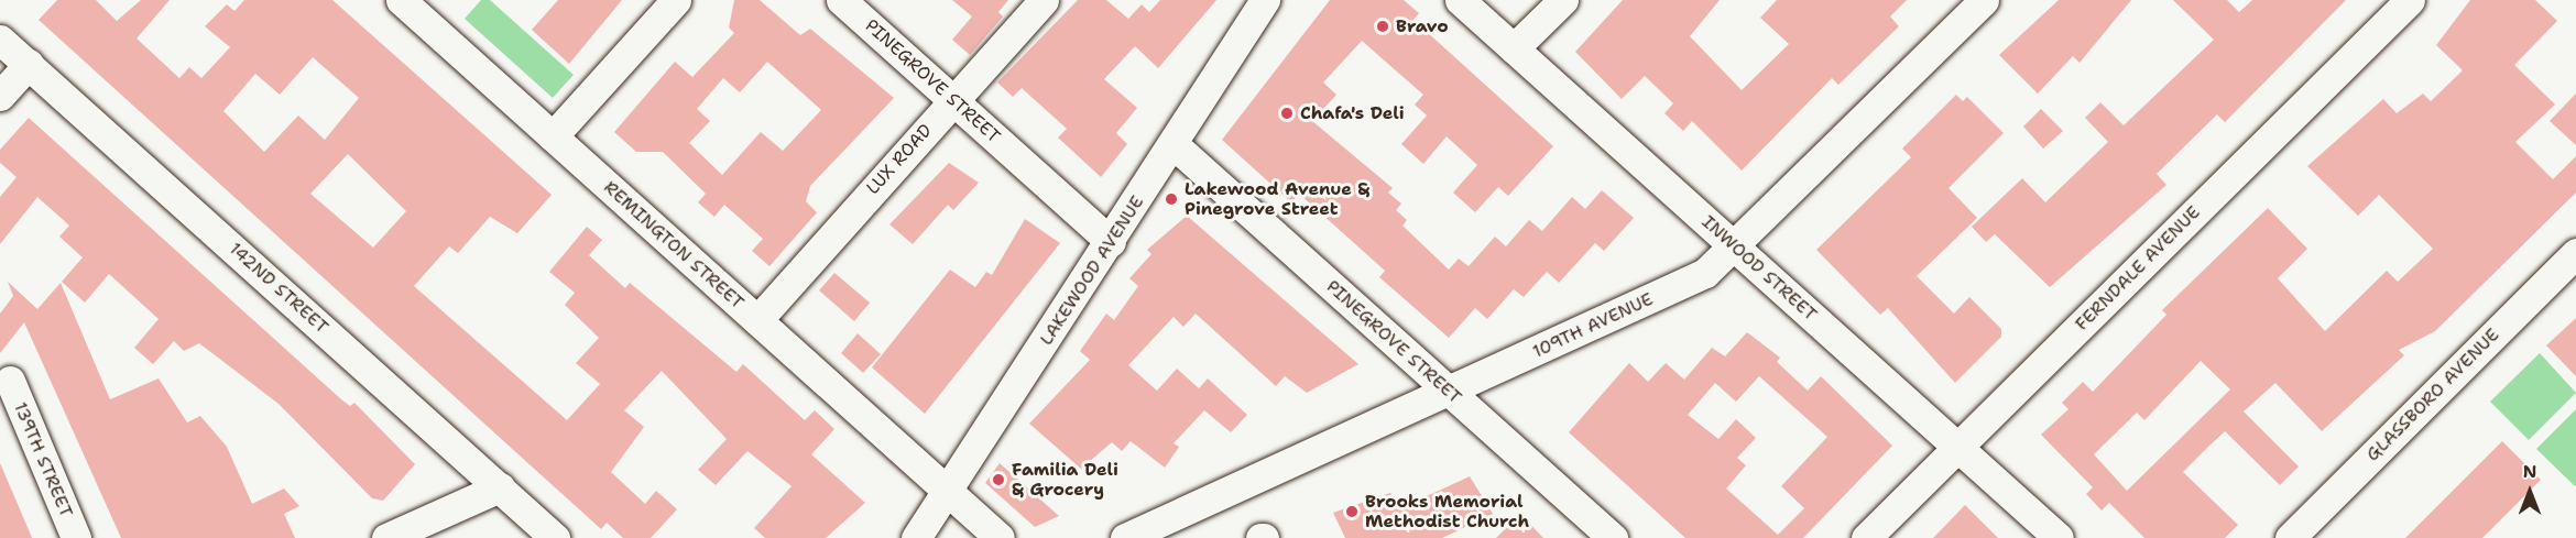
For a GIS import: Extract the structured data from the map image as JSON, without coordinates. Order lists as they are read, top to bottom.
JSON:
{
  "streets": {
    "street": [
      "PINEGROVE STREET",
      "LUX ROAD",
      "REMINGTON STREET",
      "INWOOD STREET",
      "FERNDALE AVENUE",
      "LAKEWOOD AVENUE",
      "142ND STREET",
      "109TH AVENUE",
      "GLASSBORO AVENUE",
      "139TH STREET"
    ]
  },
  "crossings": [
    ["PINEGROVE STREET", "LUX ROAD"],
    ["PINEGROVE STREET", "LAKEWOOD AVENUE"],
    ["PINEGROVE STREET", "109TH AVENUE"],
    ["LUX ROAD", "REMINGTON STREET"],
    ["REMINGTON STREET", "LAKEWOOD AVENUE"],
    ["INWOOD STREET", "FERNDALE AVENUE"],
    ["INWOOD STREET", "109TH AVENUE"]
  ],
  "places": [
    "Bravo",
    "Chafa's Deli",
    "Lakewood Avenue & Pinegrove Street",
    "Familia Deli & Grocery",
    "Brooks Memorial Methodist Church"
  ],
  "north": "top"
}
